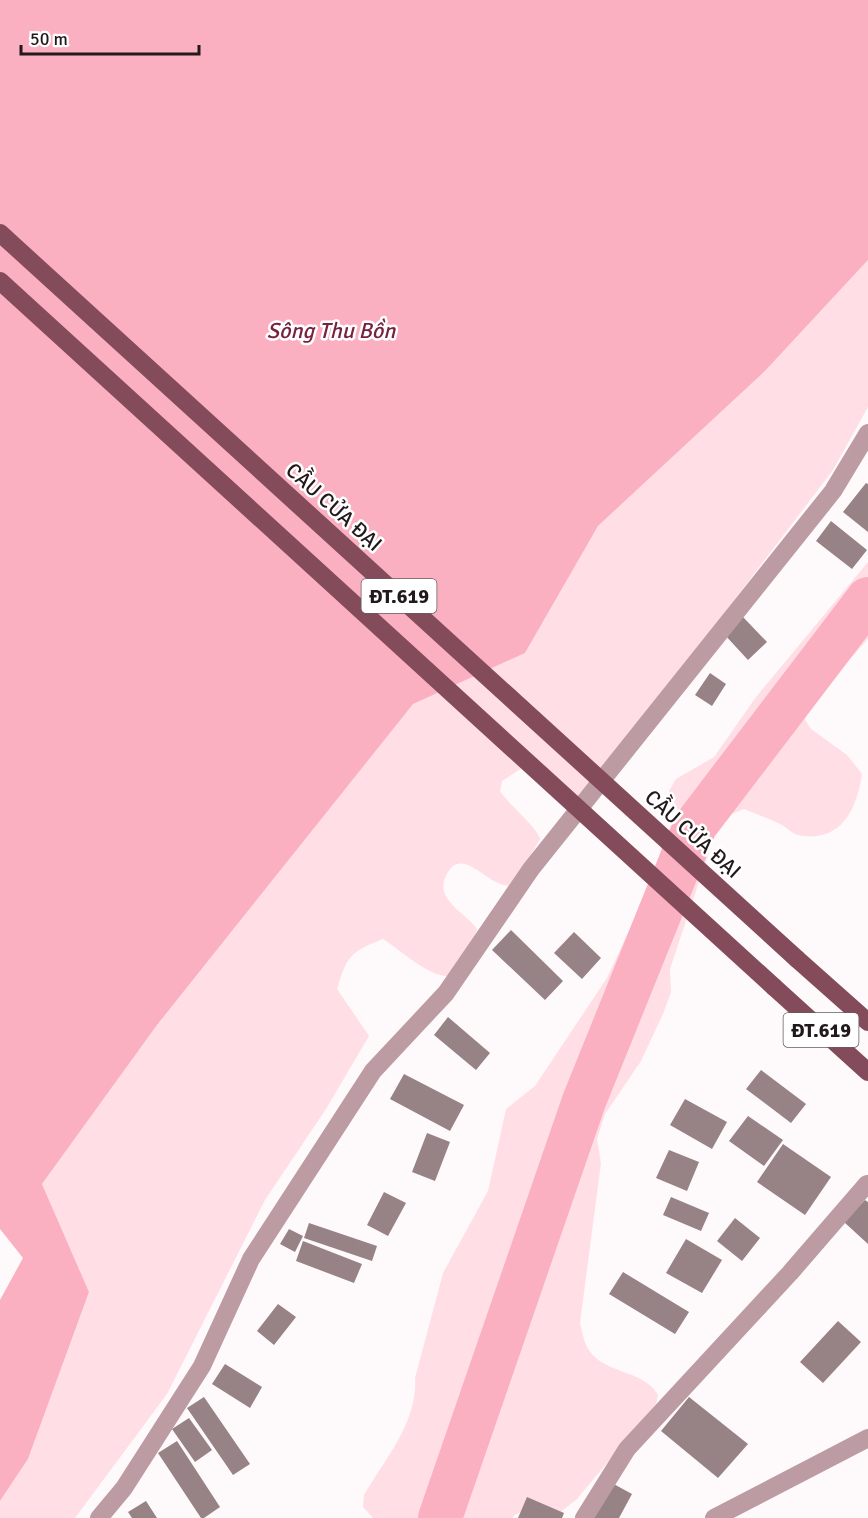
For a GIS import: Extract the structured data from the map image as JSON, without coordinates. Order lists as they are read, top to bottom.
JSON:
{
  "streets": {
    "main road": ["CẦU CỬA ĐẠI", "ĐT.619"]
  },
  "water": ["Sông Thu Bồn"],
  "scale_bar": "50 m"
}
